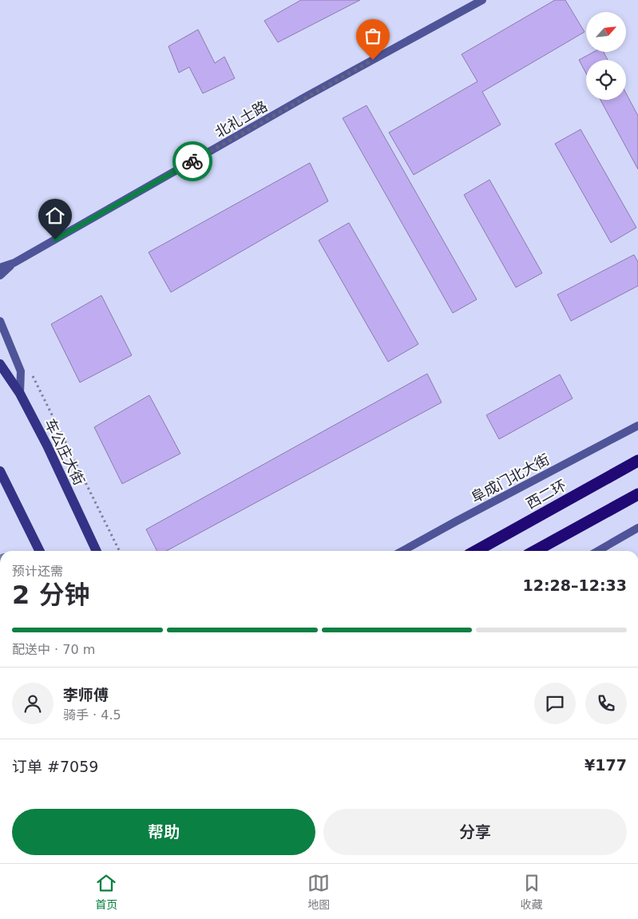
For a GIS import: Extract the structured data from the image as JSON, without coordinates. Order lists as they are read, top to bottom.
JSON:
{
  "streets": {
    "highway": ["西二环"],
    "main road": ["车公庄大街"],
    "street": ["北礼士路", "阜成门北大街"]
  },
  "north": "top right",
  "page": {
    "heading": ["2 分钟", "预计还需", "12:28–12:33"],
    "panel": [
      "李师傅",
      "骑手 · 4.5",
      "订单 #7059",
      "¥177"
    ],
    "bar": "配送中 · 70 m",
    "buttons": ["帮助", "分享"],
    "tabs": ["首页", "地图", "收藏"]
  }
}
